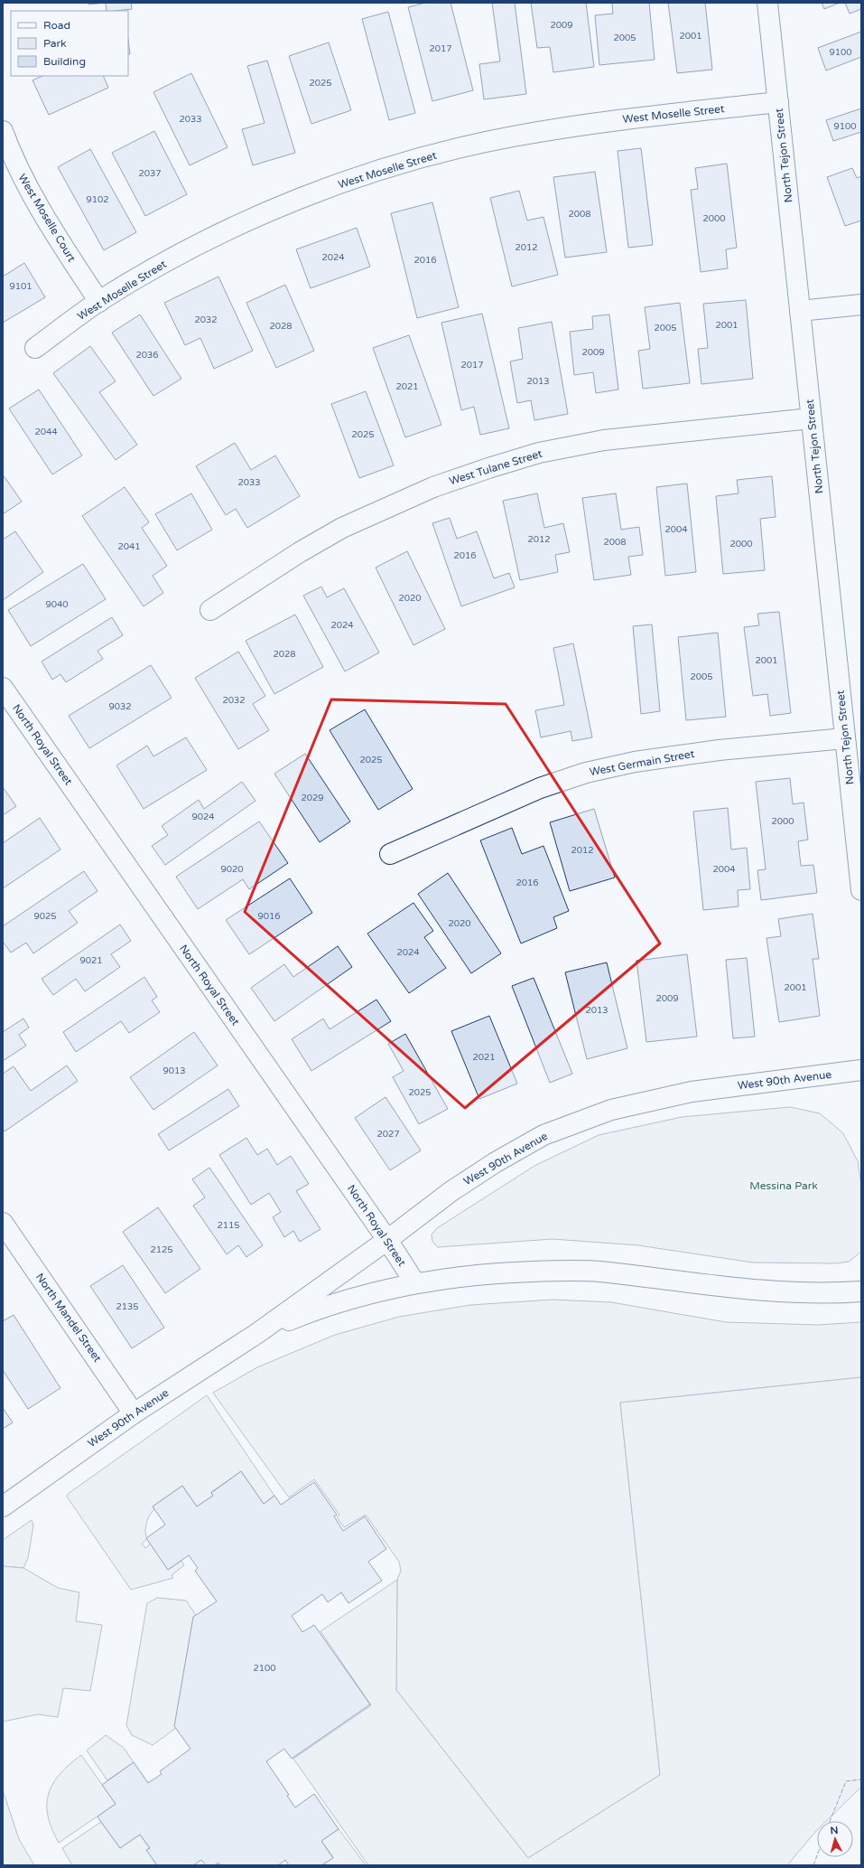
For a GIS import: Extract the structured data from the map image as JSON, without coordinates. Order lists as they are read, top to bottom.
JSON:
{
  "streets": {
    "street": [
      "West Moselle Street",
      "North Tejon Street",
      "West Moselle Court",
      "West Tulane Street",
      "North Royal Street",
      "West Germain Street",
      "West 90th Avenue",
      "North Mandel Street"
    ]
  },
  "crossings": [
    ["West Moselle Street", "North Tejon Street"],
    ["West Moselle Street", "West Moselle Court"],
    ["North Tejon Street", "West Tulane Street"],
    ["North Tejon Street", "West Germain Street"],
    ["North Royal Street", "West 90th Avenue"],
    ["West 90th Avenue", "North Mandel Street"]
  ],
  "parks": ["Messina Park"],
  "house_numbers": [
    "2009",
    "2001",
    "2005",
    "2017",
    "9100",
    "2025",
    "2033",
    "9100",
    "2037",
    "9102",
    "2008",
    "2000",
    "2012",
    "2024",
    "2016",
    "9101",
    "2032",
    "2001",
    "2028",
    "2005",
    "2009",
    "2036",
    "2017",
    "2013",
    "2021",
    "2044",
    "2025",
    "2033",
    "2004",
    "2012",
    "2008",
    "2000",
    "2041",
    "2016",
    "2020",
    "9040",
    "2024",
    "2028",
    "2001",
    "2005",
    "2032",
    "9032",
    "2025",
    "2029",
    "9024",
    "2000",
    "2012",
    "9020",
    "2004",
    "2016",
    "9025",
    "9016",
    "2020",
    "2024",
    "9021",
    "2001",
    "2009",
    "2013",
    "2021",
    "9013",
    "2025",
    "2027",
    "2115",
    "2125",
    "2135",
    "2100"
  ],
  "legend": ["Road", "Park", "Building"],
  "north": "top"
}
